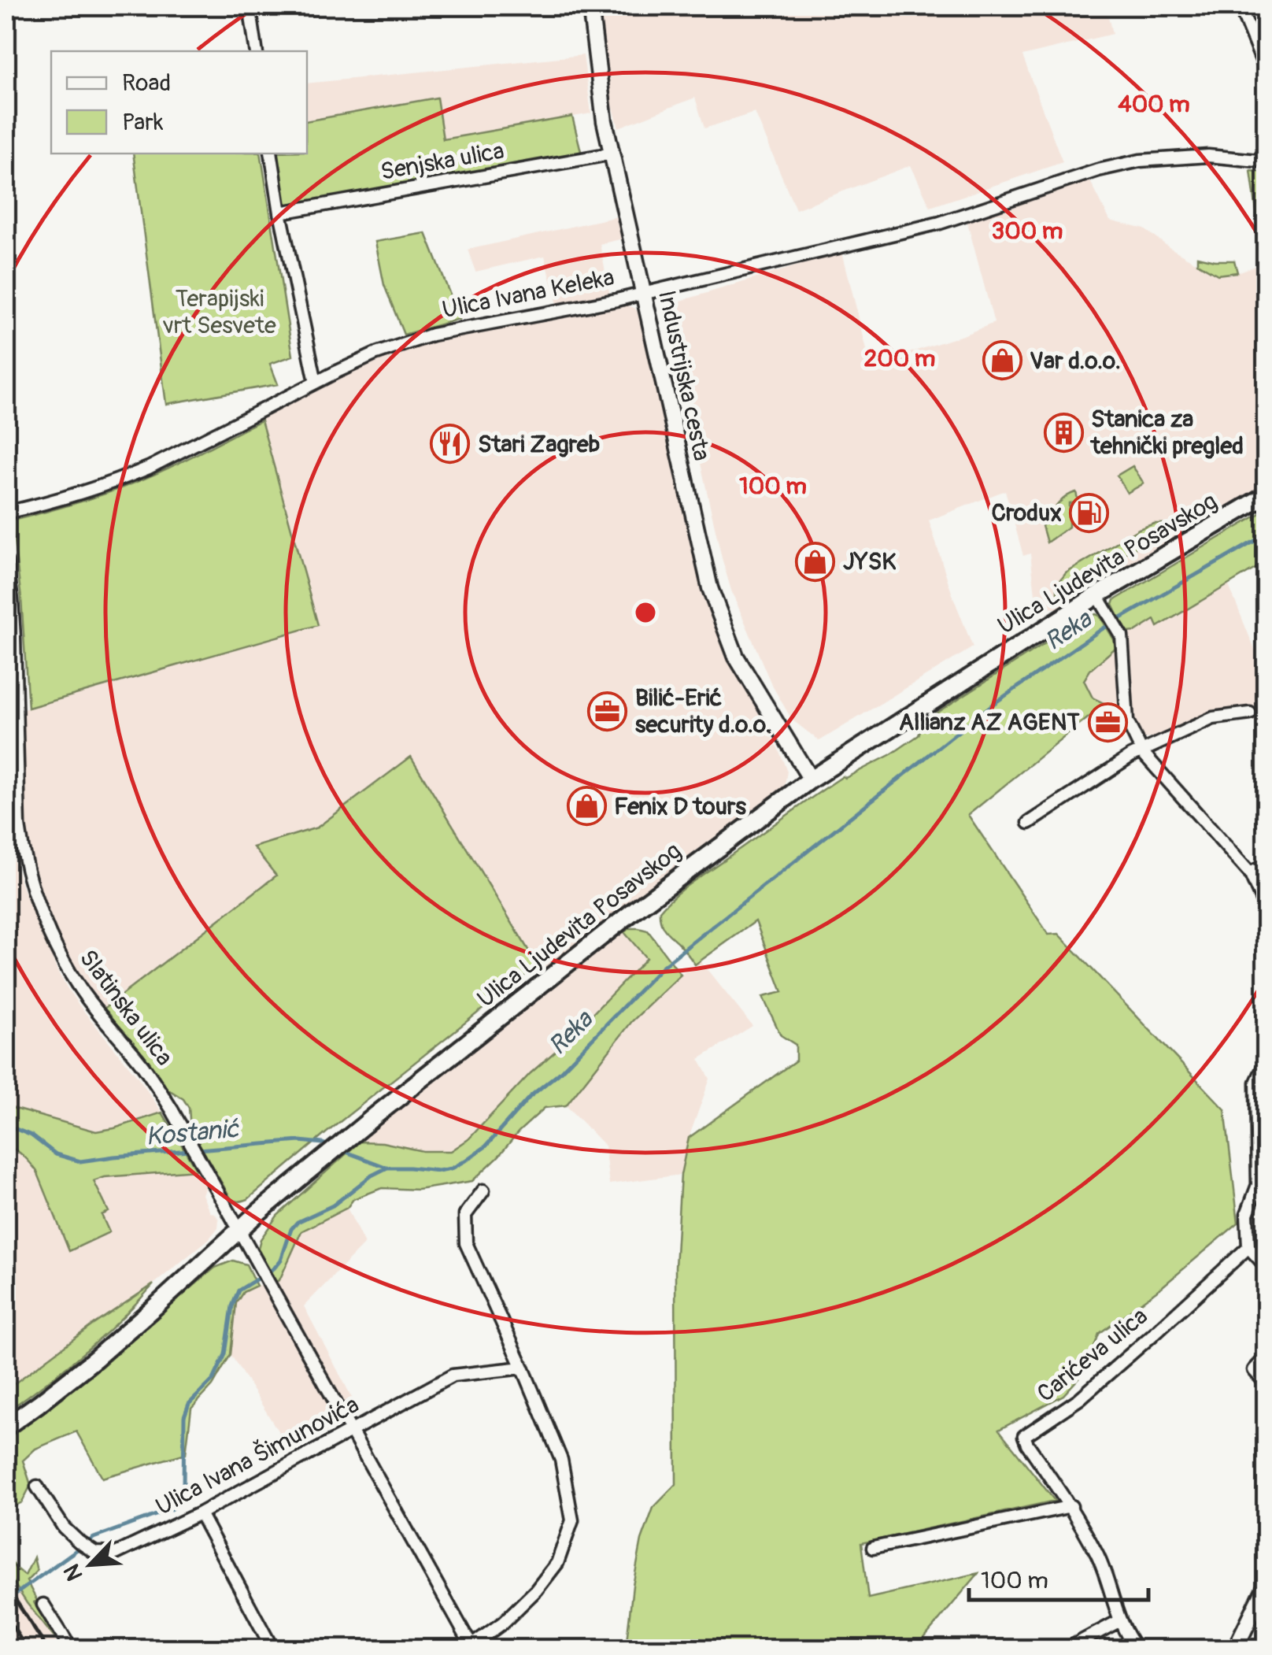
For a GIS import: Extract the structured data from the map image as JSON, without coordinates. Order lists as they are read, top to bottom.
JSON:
{
  "streets": {
    "main road": ["Ulica Ljudevita Posavskog"],
    "street": [
      "Senjska ulica",
      "Ulica Ivana Keleka",
      "Industrijska cesta",
      "Slatinska ulica",
      "Carićeva ulica",
      "Ulica Ivana Šimunovića"
    ]
  },
  "crossings": [
    ["Senjska ulica", "Industrijska cesta"],
    ["Ulica Ivana Keleka", "Industrijska cesta"],
    ["Industrijska cesta", "Ulica Ljudevita Posavskog"],
    ["Ulica Ljudevita Posavskog", "Slatinska ulica"],
    ["Slatinska ulica", "Ulica Ivana Šimunovića"]
  ],
  "water": ["Reka", "Kostanić"],
  "parks": ["Terapijski vrt Sesvete"],
  "places": {
    "shop": ["Var d.o.o.", "JYSK", "Fenix D tours"],
    "building": ["Stanica za tehnički pregled"],
    "restaurant": ["Stari Zagreb"],
    "fuel station": ["Crodux"],
    "office": ["Bilić-Erić security d.o.o.", "Allianz AZ AGENT"]
  },
  "legend": ["Road", "Park"],
  "scale_bar": "100 m",
  "north": "bottom left",
  "rings": [
    "400 m",
    "300 m",
    "200 m",
    "100 m"
  ]
}
